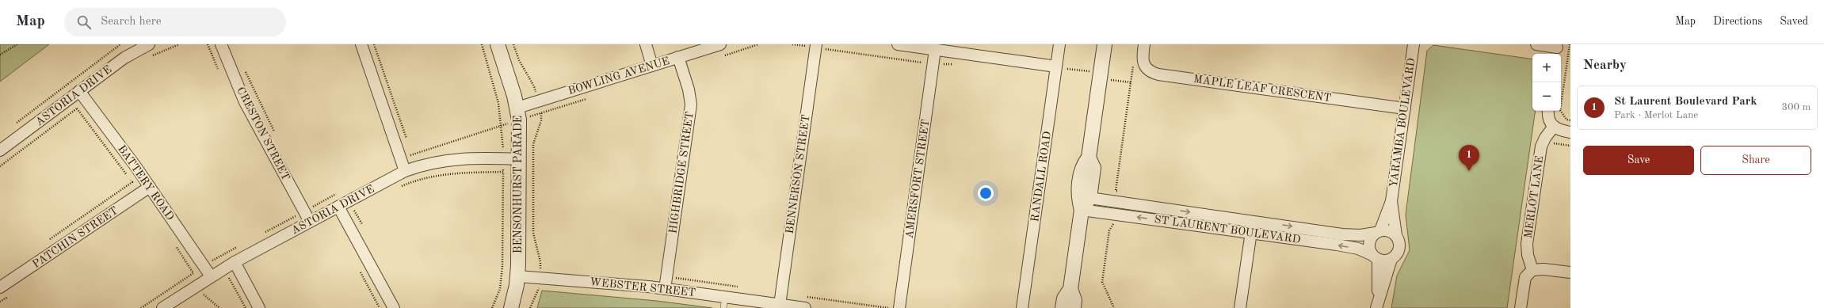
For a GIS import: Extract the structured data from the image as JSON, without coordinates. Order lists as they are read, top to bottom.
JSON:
{
  "streets": {
    "street": [
      "BOWLING AVENUE",
      "MAPLE LEAF CRESCENT",
      "ASTORIA DRIVE",
      "YARAMBA BOULEVARD",
      "CRESTON STREET",
      "HIGHBRIDGE STREET",
      "BENNERSON STREET",
      "RANDALL ROAD",
      "AMERSFORT STREET",
      "BATTERY ROAD",
      "BENSONHURST PARADE",
      "MERLOT LANE",
      "ST LAURENT BOULEVARD",
      "PATCHIN STREET",
      "WEBSTER STREET"
    ]
  },
  "crossings": [
    ["BOWLING AVENUE", "HIGHBRIDGE STREET"],
    ["BOWLING AVENUE", "BENSONHURST PARADE"],
    ["MAPLE LEAF CRESCENT", "YARAMBA BOULEVARD"],
    ["ASTORIA DRIVE", "CRESTON STREET"],
    ["ASTORIA DRIVE", "BATTERY ROAD"],
    ["ASTORIA DRIVE", "BENSONHURST PARADE"],
    ["YARAMBA BOULEVARD", "ST LAURENT BOULEVARD"],
    ["HIGHBRIDGE STREET", "WEBSTER STREET"],
    ["BENNERSON STREET", "WEBSTER STREET"],
    ["BATTERY ROAD", "PATCHIN STREET"],
    ["BENSONHURST PARADE", "WEBSTER STREET"]
  ],
  "page": {
    "header": "Map",
    "search": "Search here",
    "nav": ["Map", "Directions", "Saved"],
    "heading": "Nearby",
    "map_buttons": ["+", "−"],
    "list": [
      {
        "mark": "1",
        "name": "St Laurent Boulevard Park",
        "note": "Park · Merlot Lane",
        "value": "300 m"
      }
    ],
    "buttons": ["Save", "Share"],
    "pins": "1"
  }
}
